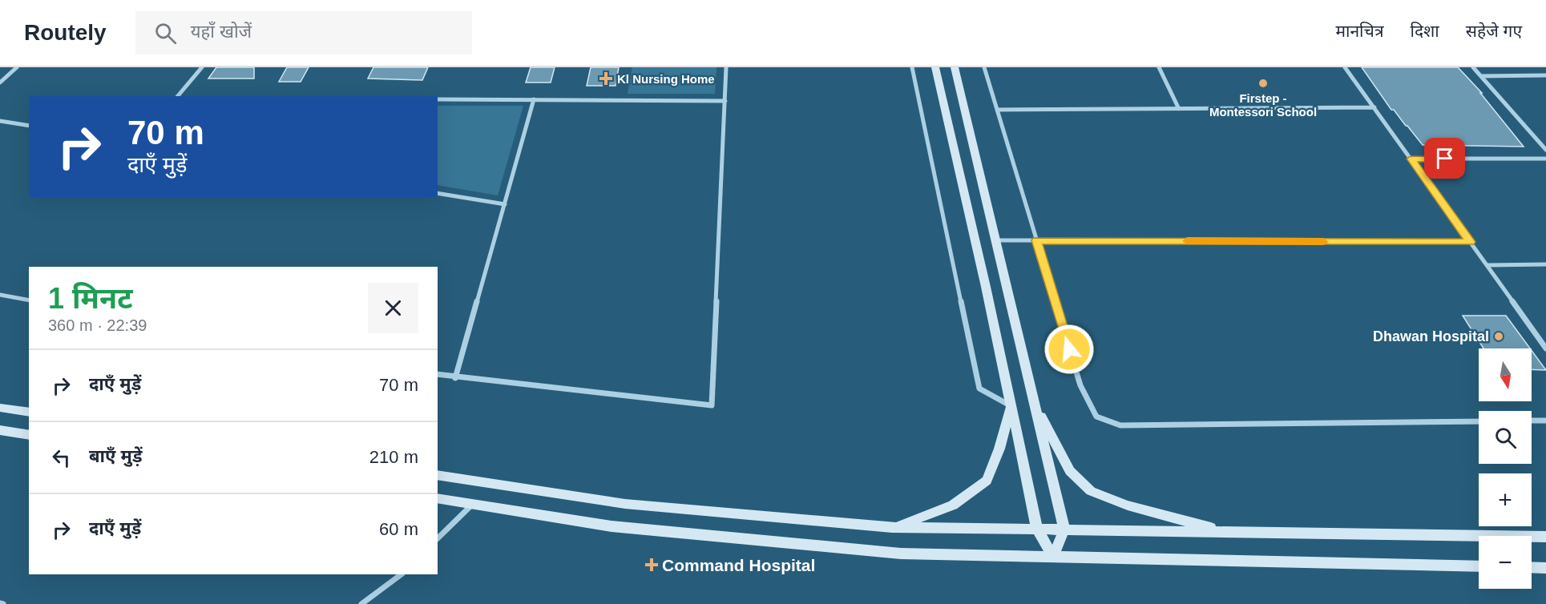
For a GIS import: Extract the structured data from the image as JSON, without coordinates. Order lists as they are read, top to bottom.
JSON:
{
  "places": {
    "health": ["Kl Nursing Home", "Command Hospital"],
    "other": ["Firstep - Montessori School", "Dhawan Hospital"]
  },
  "north": "bottom",
  "page": {
    "header": "Routely",
    "search": "यहाँ खोजें",
    "nav": ["मानचित्र", "दिशा", "सहेजे गए"],
    "turn": ["70 m", "दाएँ मुड़ें"],
    "heading": ["1 मिनट", "360 m · 22:39"],
    "map_buttons": ["+", "−"],
    "list": [
      {
        "name": "दाएँ मुड़ें",
        "value": "70 m"
      },
      {
        "name": "बाएँ मुड़ें",
        "value": "210 m"
      },
      {
        "name": "दाएँ मुड़ें",
        "value": "60 m"
      }
    ]
  }
}
